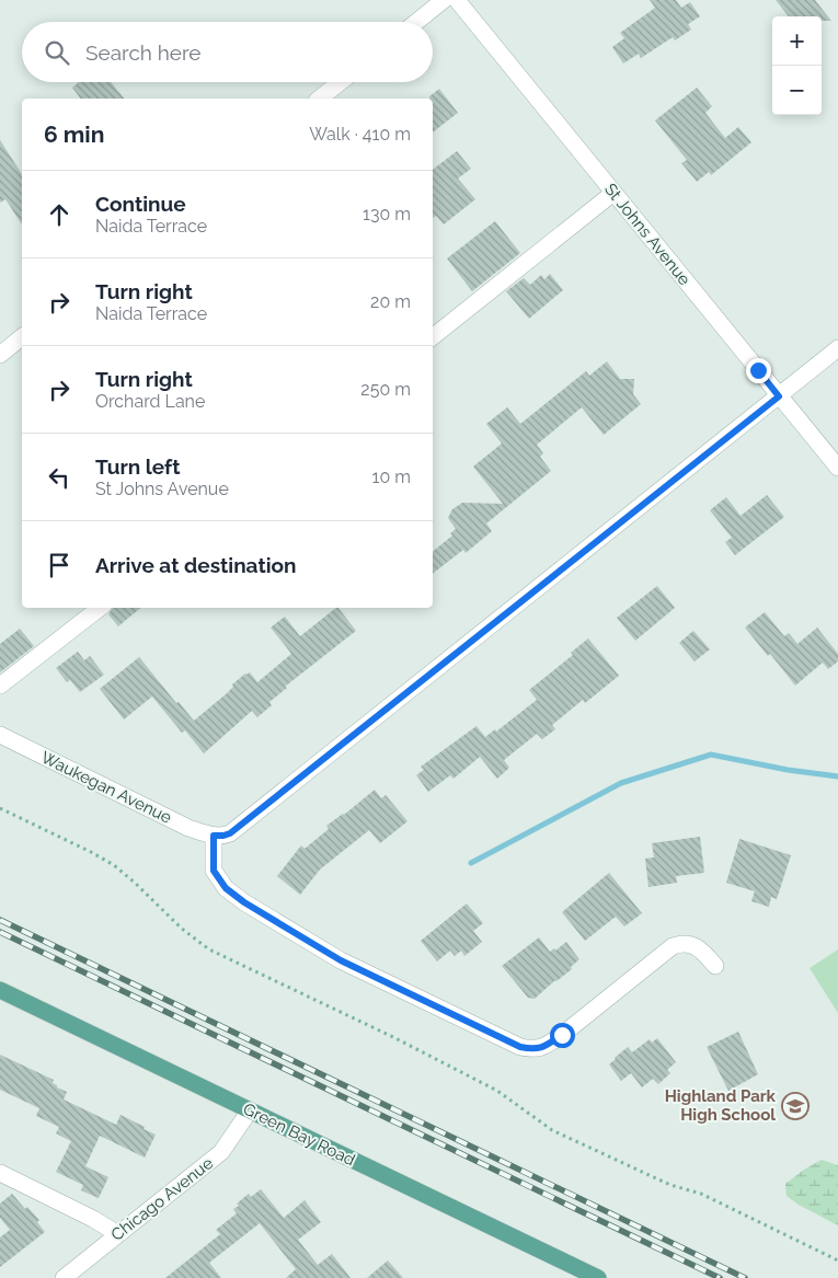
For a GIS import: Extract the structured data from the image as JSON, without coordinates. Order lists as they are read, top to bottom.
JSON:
{
  "streets": {
    "main road": ["Green Bay Road"],
    "street": ["St Johns Avenue", "Waukegan Avenue", "Chicago Avenue"]
  },
  "crossings": [
    ["Green Bay Road", "Chicago Avenue"]
  ],
  "places": {
    "school or university": ["Highland Park High School"]
  },
  "page": {
    "map_buttons": ["+", "−"],
    "search": "Search here",
    "heading": ["6 min", "Walk · 410 m"],
    "list": [
      ["Continue", "Naida Terrace", "130 m"],
      ["Turn right", "Naida Terrace", "20 m"],
      ["Turn right", "Orchard Lane", "250 m"],
      ["Turn left", "St Johns Avenue", "10 m"],
      "Arrive at destination"
    ]
  }
}
